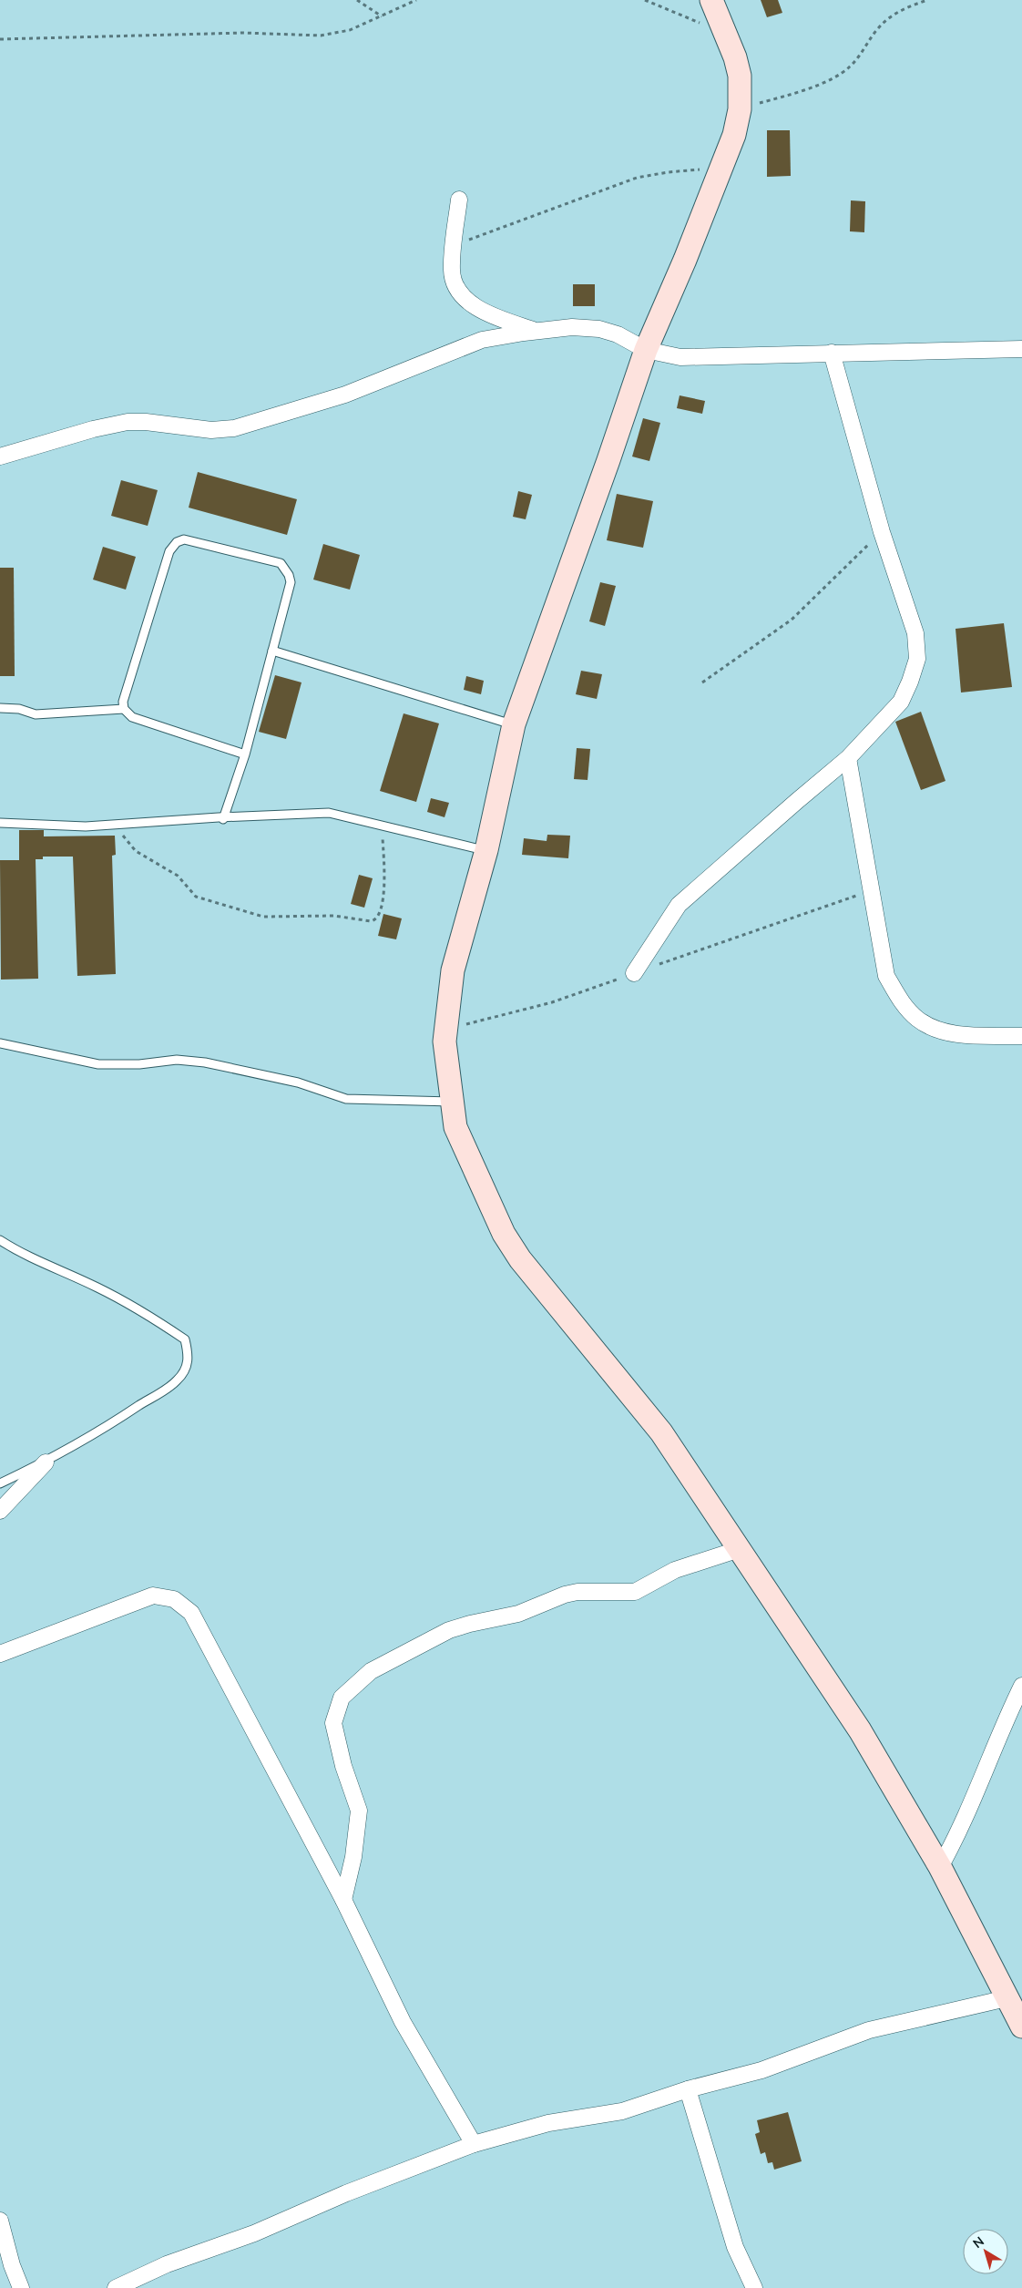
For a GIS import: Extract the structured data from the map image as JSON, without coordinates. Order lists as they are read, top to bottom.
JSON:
{
  "north": "top left"
}
